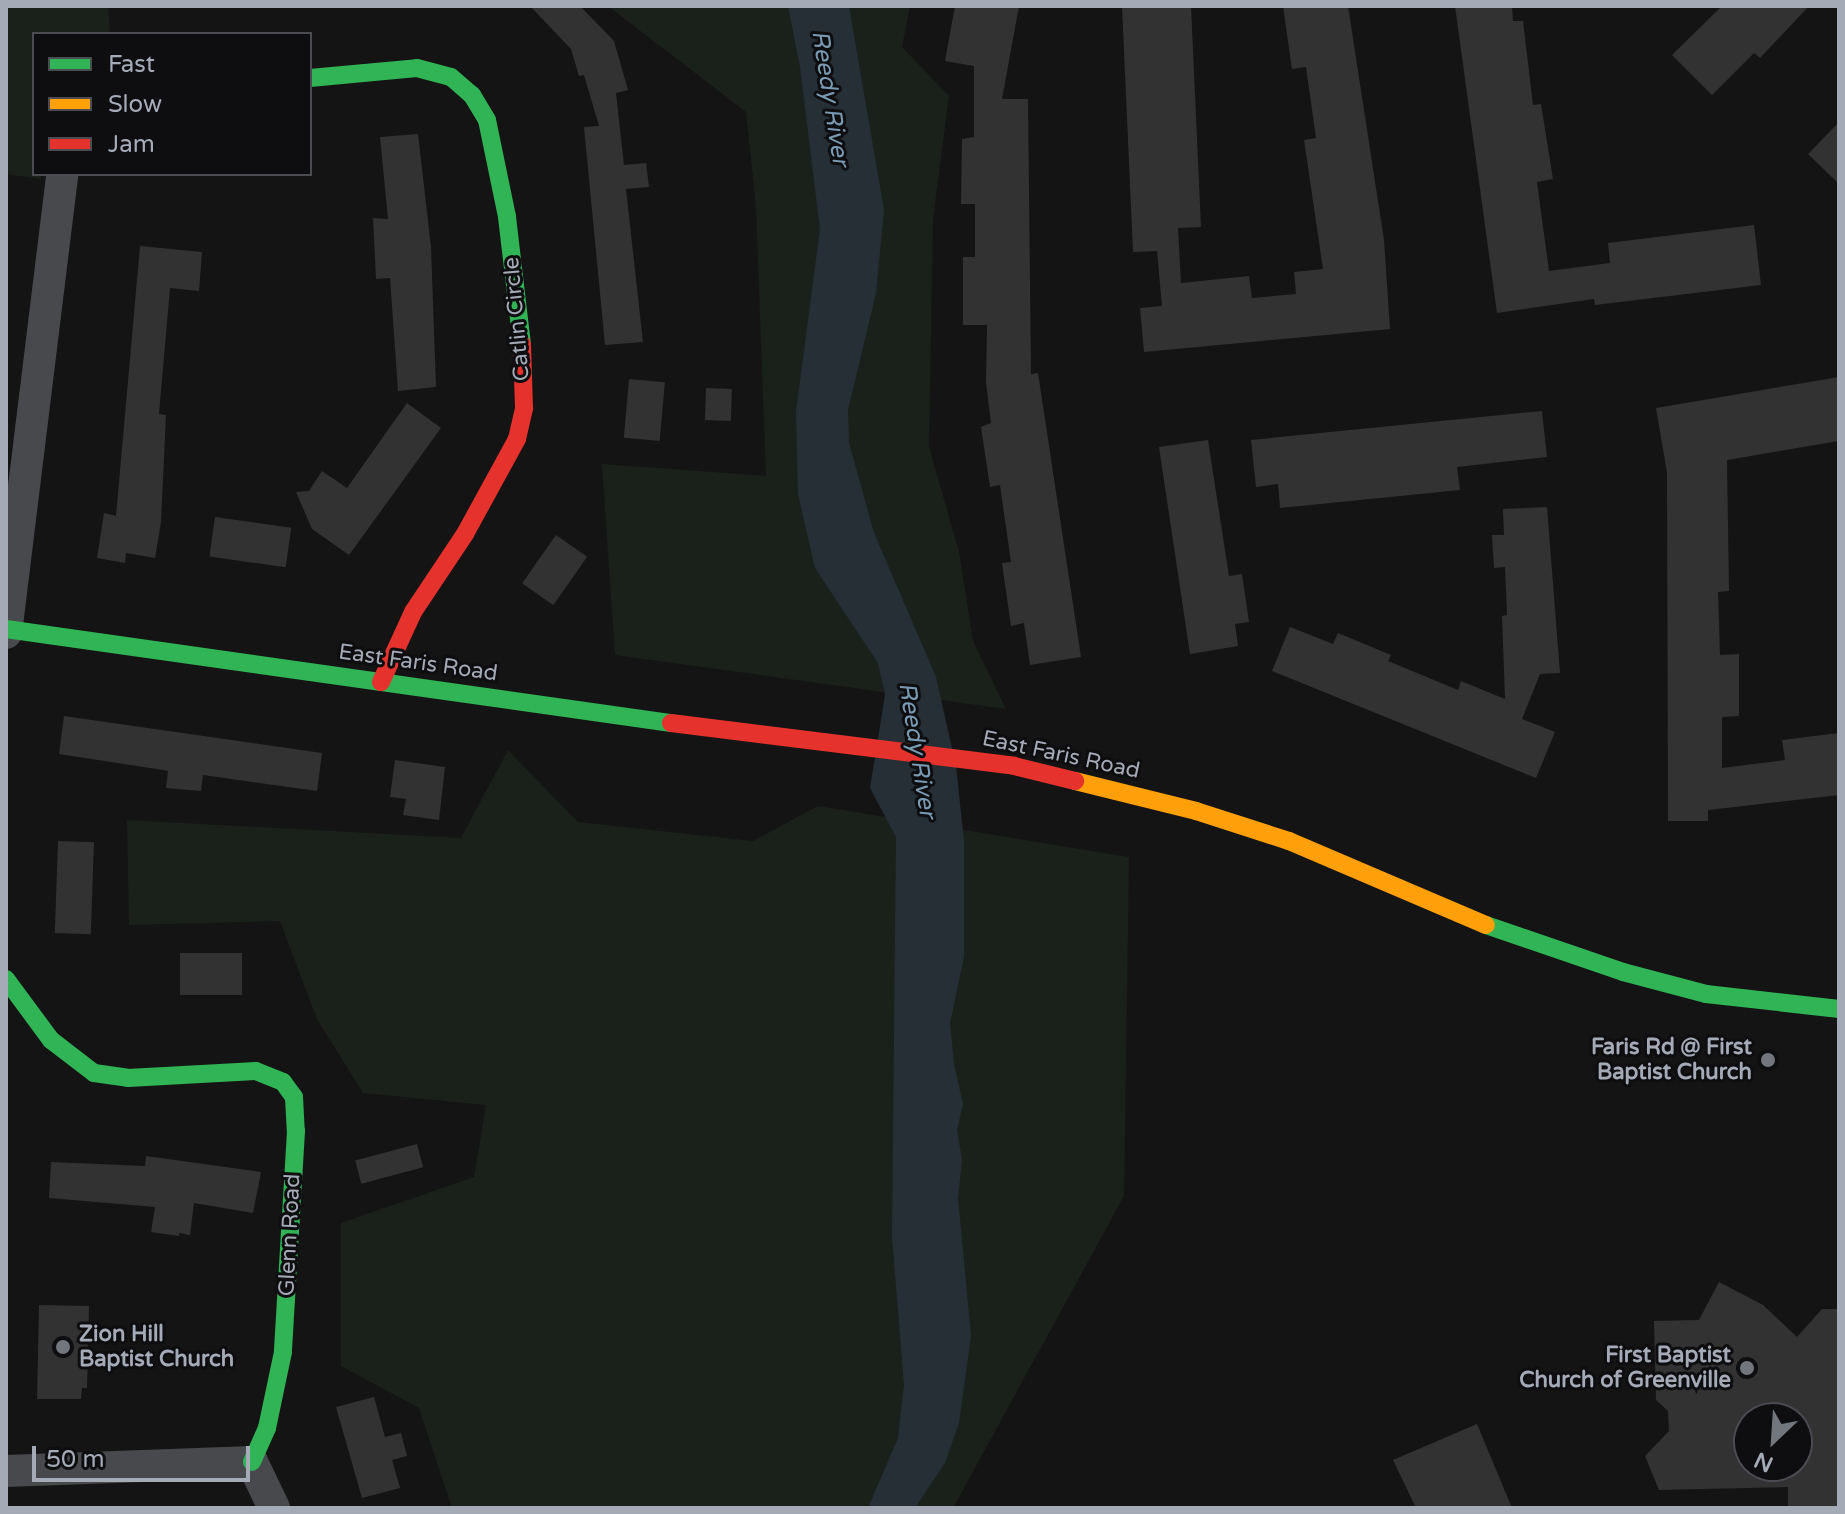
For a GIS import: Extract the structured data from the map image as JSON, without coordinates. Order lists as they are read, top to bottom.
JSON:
{
  "streets": {
    "main road": ["Catlin Circle", "East Faris Road", "Glenn Road"]
  },
  "crossings": [
    ["Catlin Circle", "East Faris Road"]
  ],
  "water": ["Reedy River"],
  "places": ["Faris Rd @ First Baptist Church", "Zion Hill Baptist Church", "First Baptist Church of Greenville"],
  "legend": ["Fast", "Slow", "Jam"],
  "scale_bar": "50 m",
  "north": "bottom left"
}
